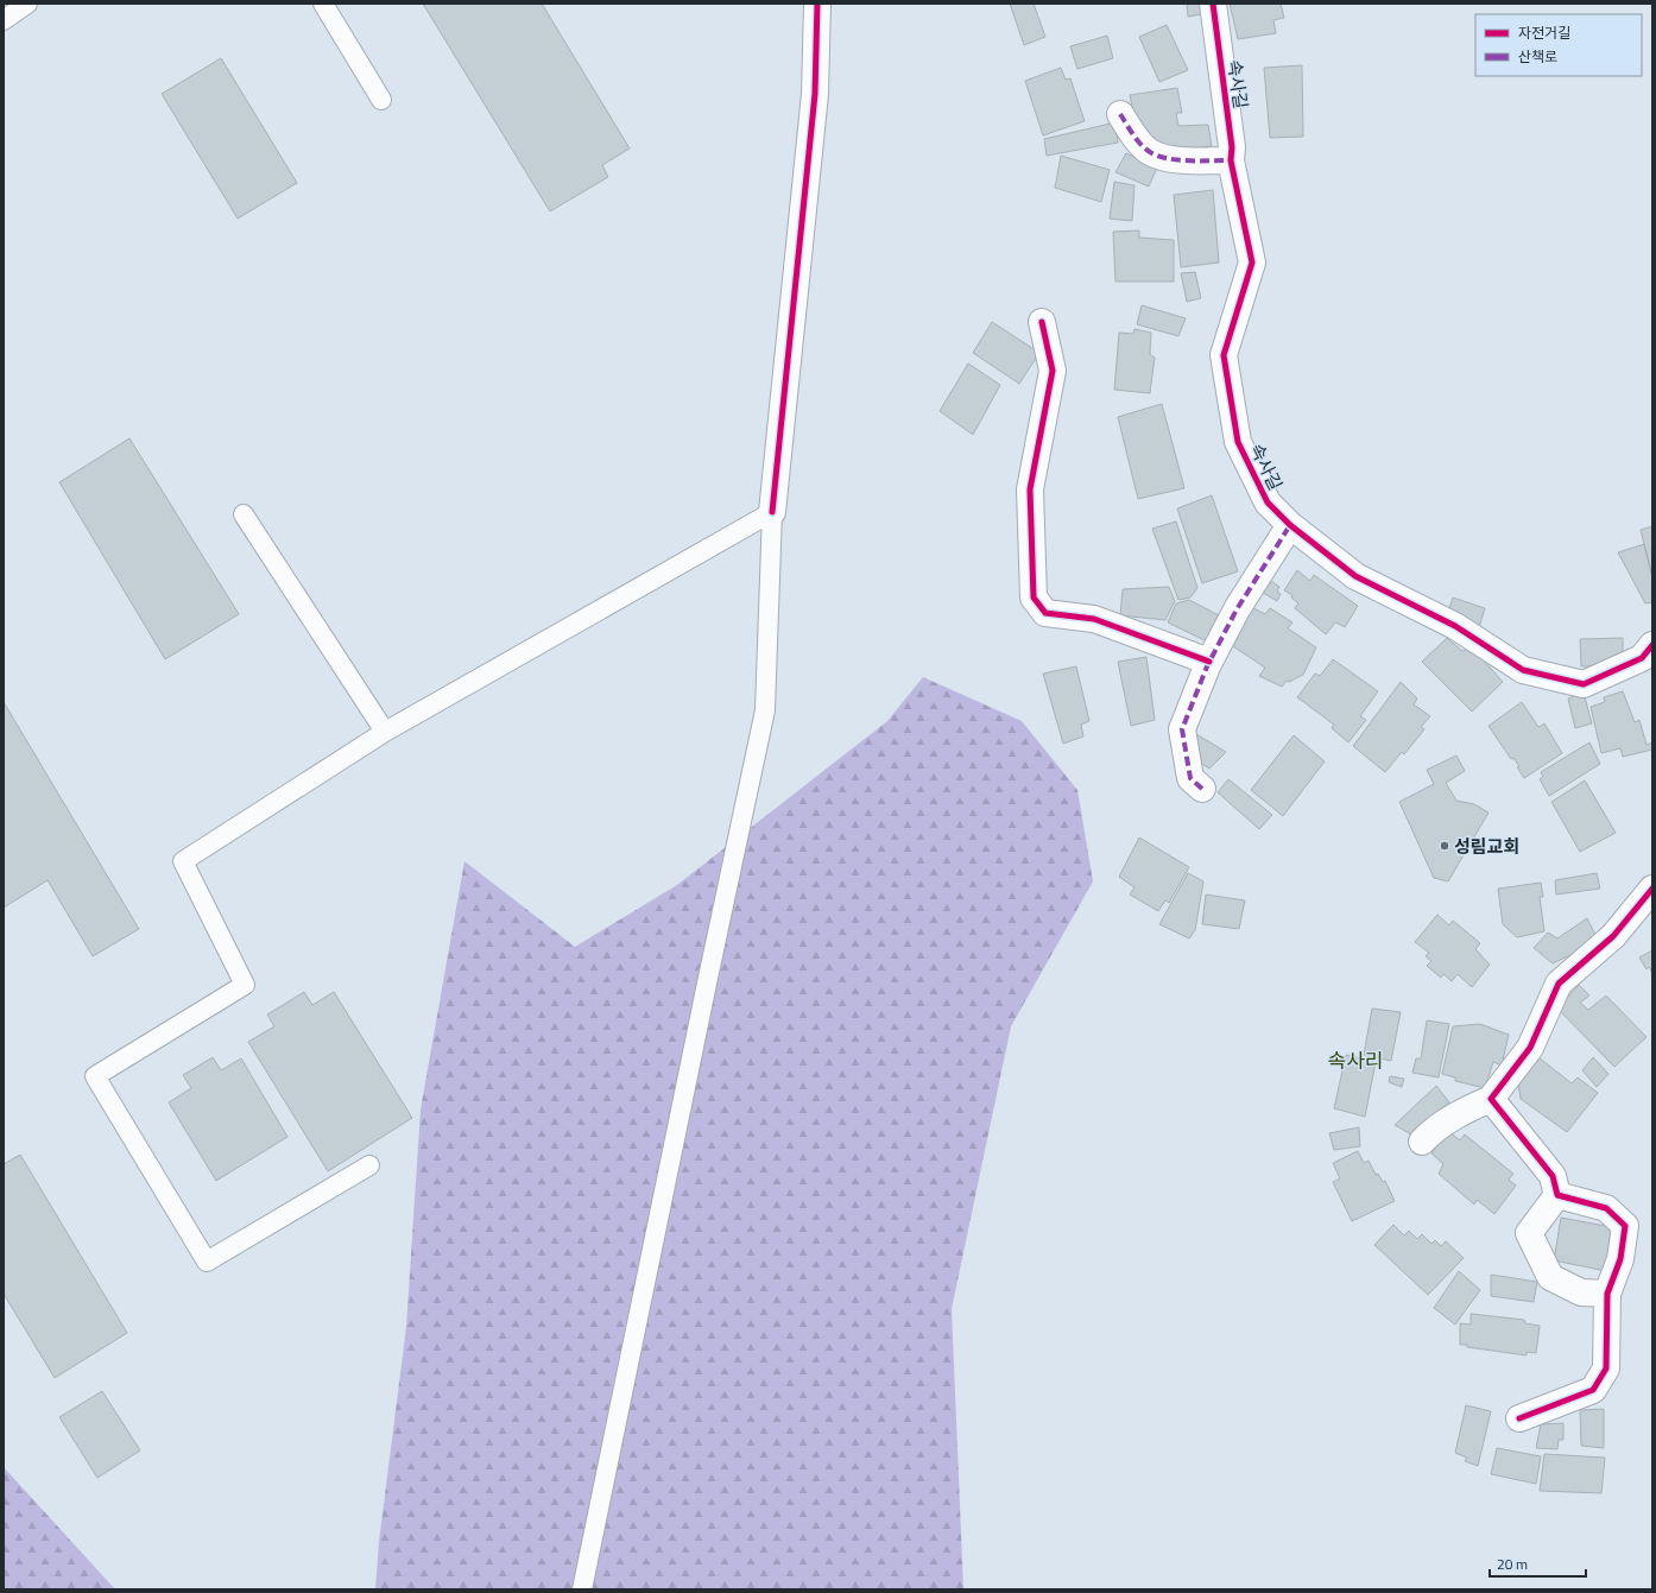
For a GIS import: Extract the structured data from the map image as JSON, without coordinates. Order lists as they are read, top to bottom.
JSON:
{
  "streets": {
    "street": ["속사길"]
  },
  "districts": ["속사리"],
  "places": ["성림교회"],
  "legend": ["자전거길", "산책로"],
  "scale_bar": "20 m"
}
